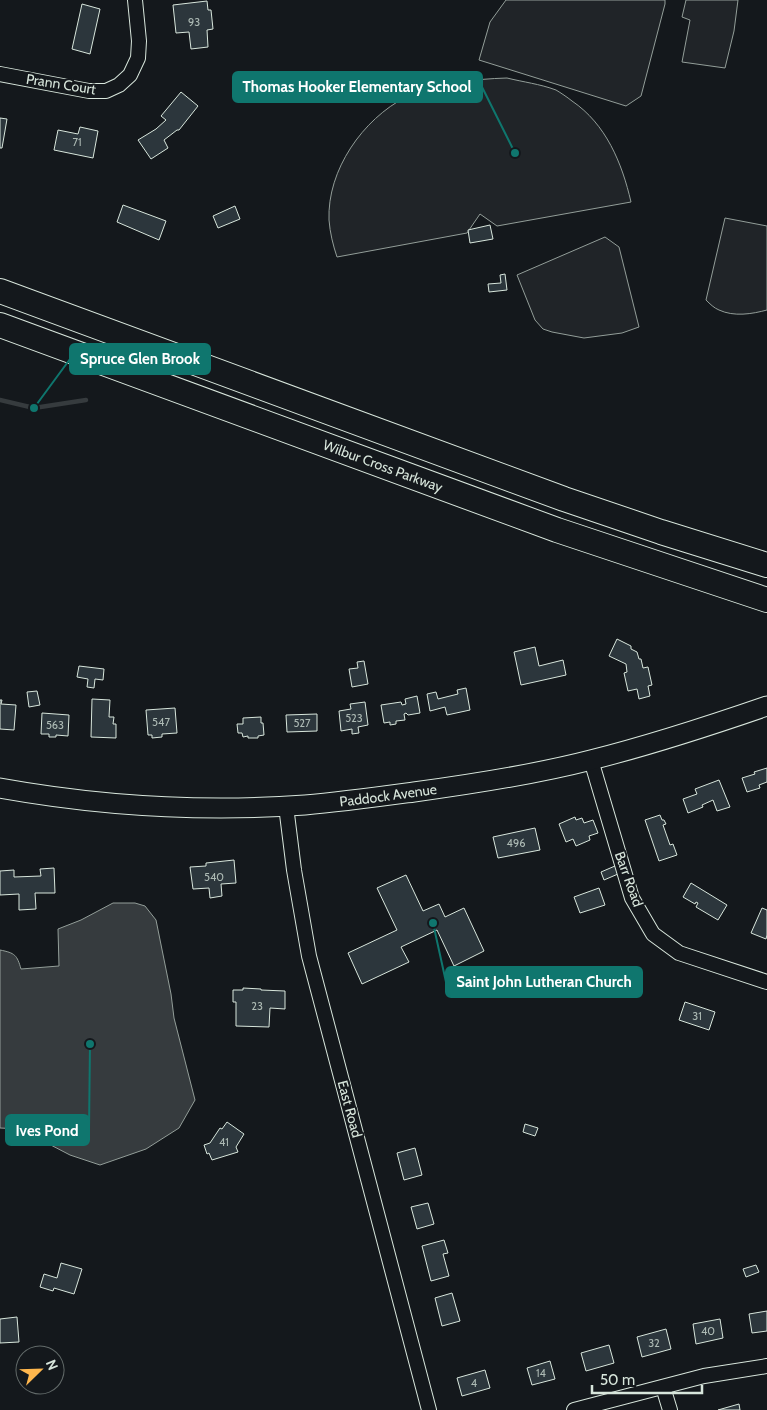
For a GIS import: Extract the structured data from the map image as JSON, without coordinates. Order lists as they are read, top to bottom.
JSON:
{
  "streets": {
    "highway": ["Wilbur Cross Parkway"],
    "main road": ["Paddock Avenue"],
    "street": ["Prann Court", "Barr Road", "East Road"]
  },
  "crossings": [
    ["Paddock Avenue", "Barr Road"],
    ["Paddock Avenue", "East Road"]
  ],
  "places": [
    "Thomas Hooker Elementary School",
    "Spruce Glen Brook",
    "Saint John Lutheran Church",
    "Ives Pond"
  ],
  "house_numbers": [
    "93",
    "71",
    "523",
    "547",
    "527",
    "563",
    "496",
    "540",
    "23",
    "31",
    "41",
    "40",
    "32",
    "14",
    "4"
  ],
  "scale_bar": "50 m",
  "north": "top right"
}
